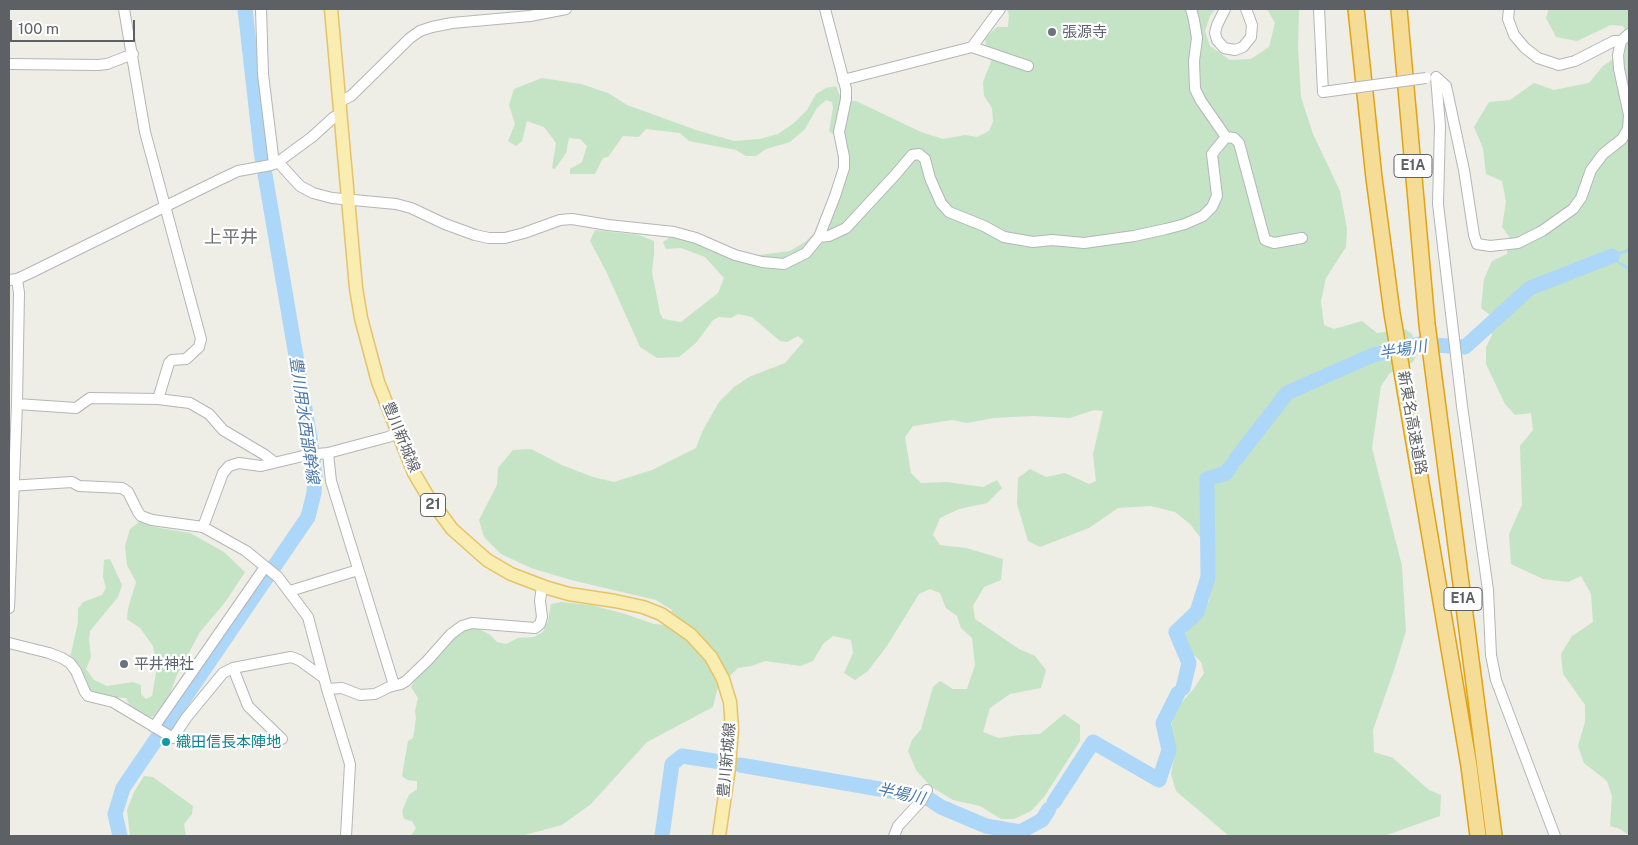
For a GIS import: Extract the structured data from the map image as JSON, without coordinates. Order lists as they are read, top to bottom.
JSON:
{
  "streets": {
    "highway": ["E1A", "新東名高速道路"],
    "main road": ["豊川新城線", "21"]
  },
  "districts": ["上平井"],
  "water": ["半場川", "豊川用水西部幹線"],
  "places": ["張源寺", "平井神社", "織田信長本陣地"],
  "scale_bar": "100 m"
}
